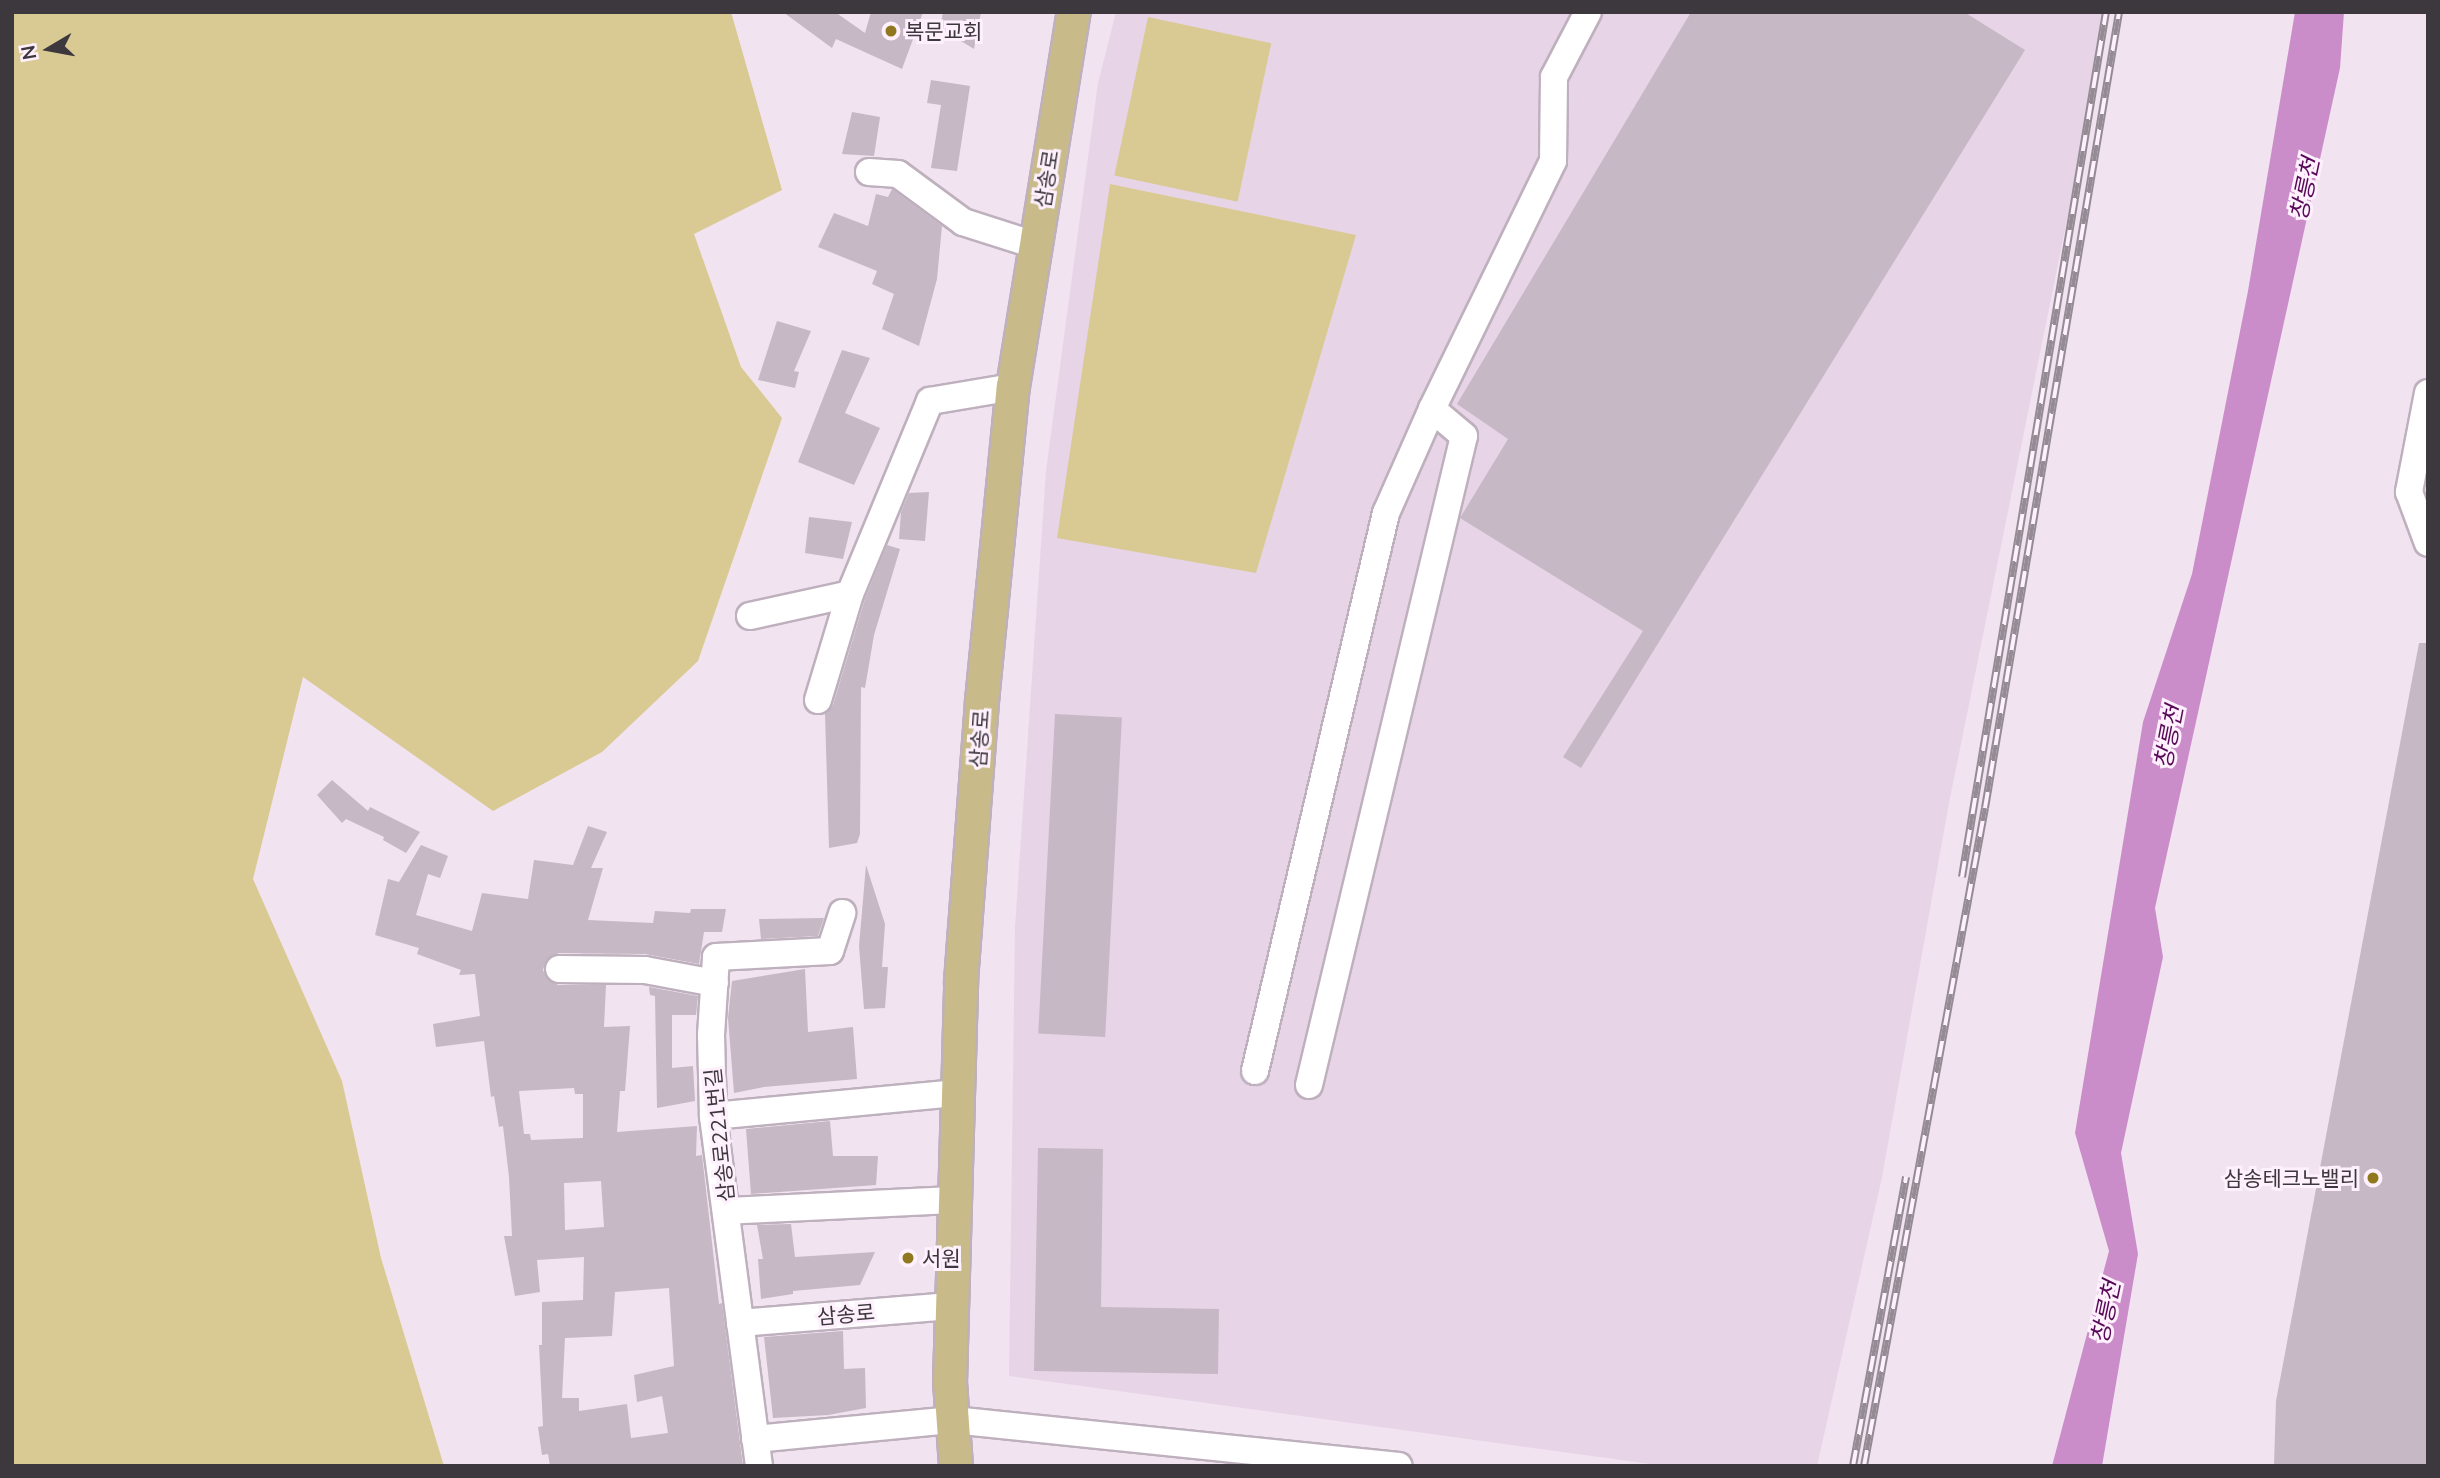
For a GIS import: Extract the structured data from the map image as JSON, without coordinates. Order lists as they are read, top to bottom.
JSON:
{
  "streets": {
    "main road": ["삼송로"],
    "street": ["삼송로221번길"]
  },
  "crossings": [
    ["삼송로", "삼송로221번길"]
  ],
  "water": ["창릉천"],
  "places": ["복문교회", "삼송테크노밸리", "서원"],
  "north": "left"
}
